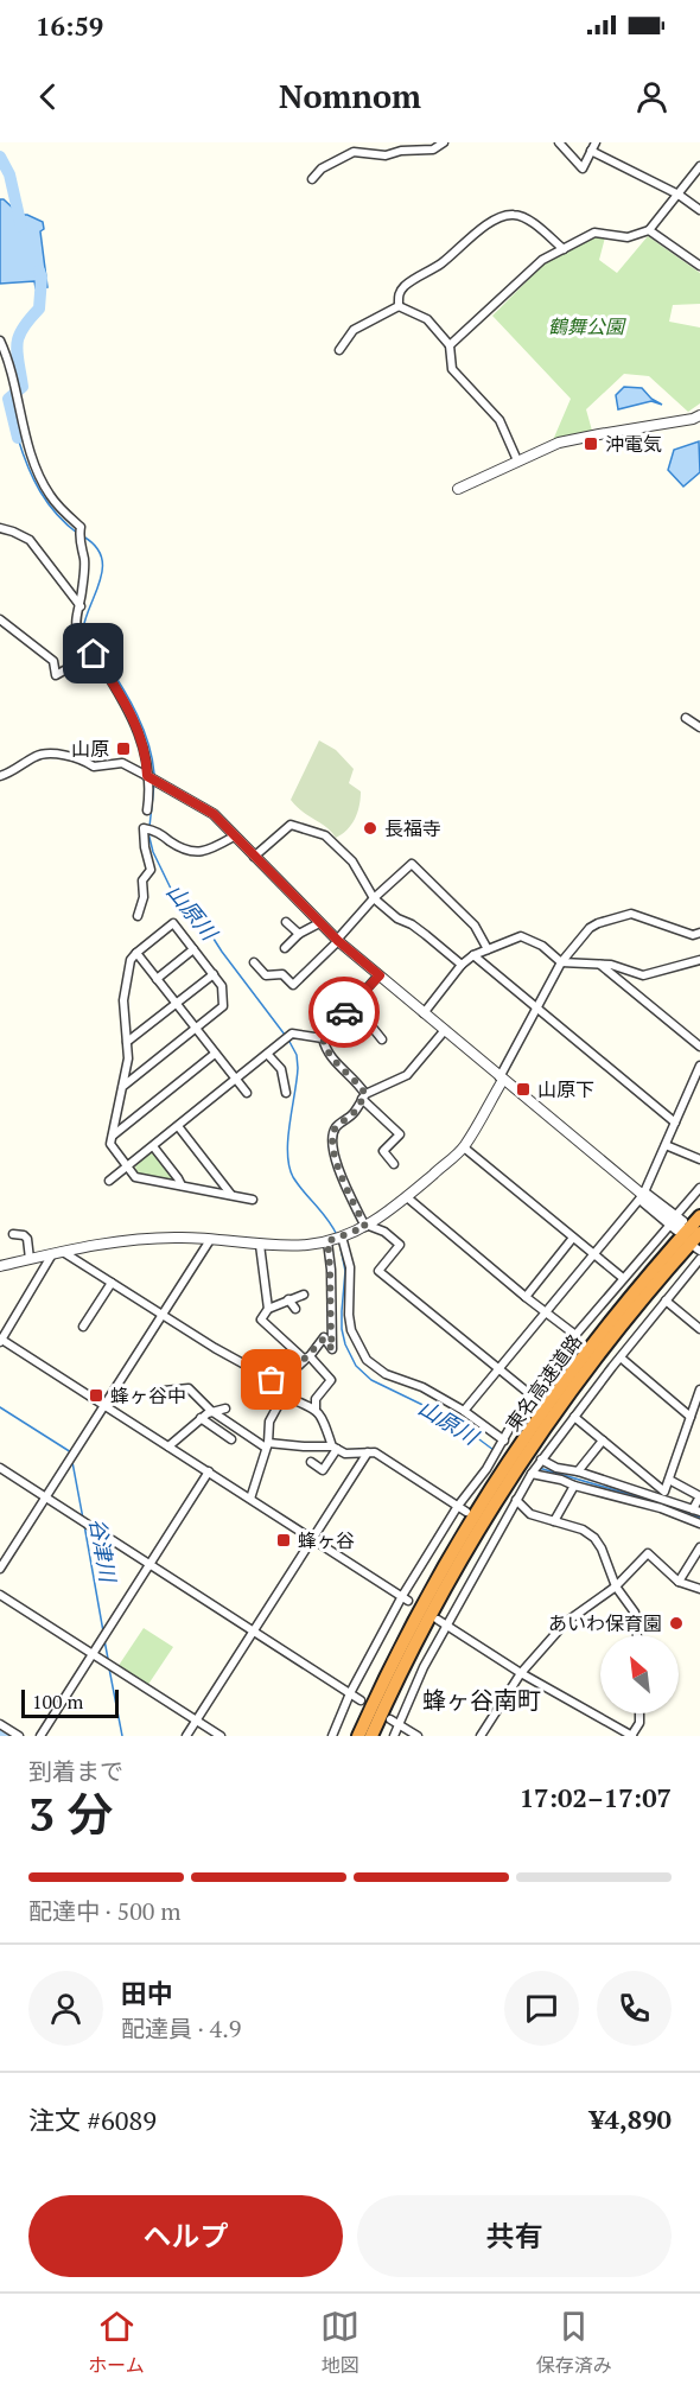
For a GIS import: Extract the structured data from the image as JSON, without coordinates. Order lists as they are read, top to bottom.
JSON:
{
  "streets": {
    "highway": ["東名高速道路"]
  },
  "districts": ["蜂ヶ谷南町"],
  "water": ["山原川", "谷津川"],
  "parks": ["鶴舞公園"],
  "places": {
    "transit": [
      "沖電気",
      "山原",
      "山原下",
      "蜂ヶ谷中",
      "蜂ヶ谷"
    ],
    "other": ["長福寺", "あいわ保育園"]
  },
  "scale_bar": "100 m",
  "north": "top left",
  "page": {
    "status": "16:59",
    "header": "Nomnom",
    "scale": "100 m",
    "heading": ["3 分", "到着まで", "17:02–17:07"],
    "panel": [
      "田中",
      "配達員 · 4.9",
      "注文 #6089",
      "¥4,890"
    ],
    "bar": "配達中 · 500 m",
    "buttons": ["ヘルプ", "共有"],
    "tabs": ["ホーム", "地図", "保存済み"]
  }
}
